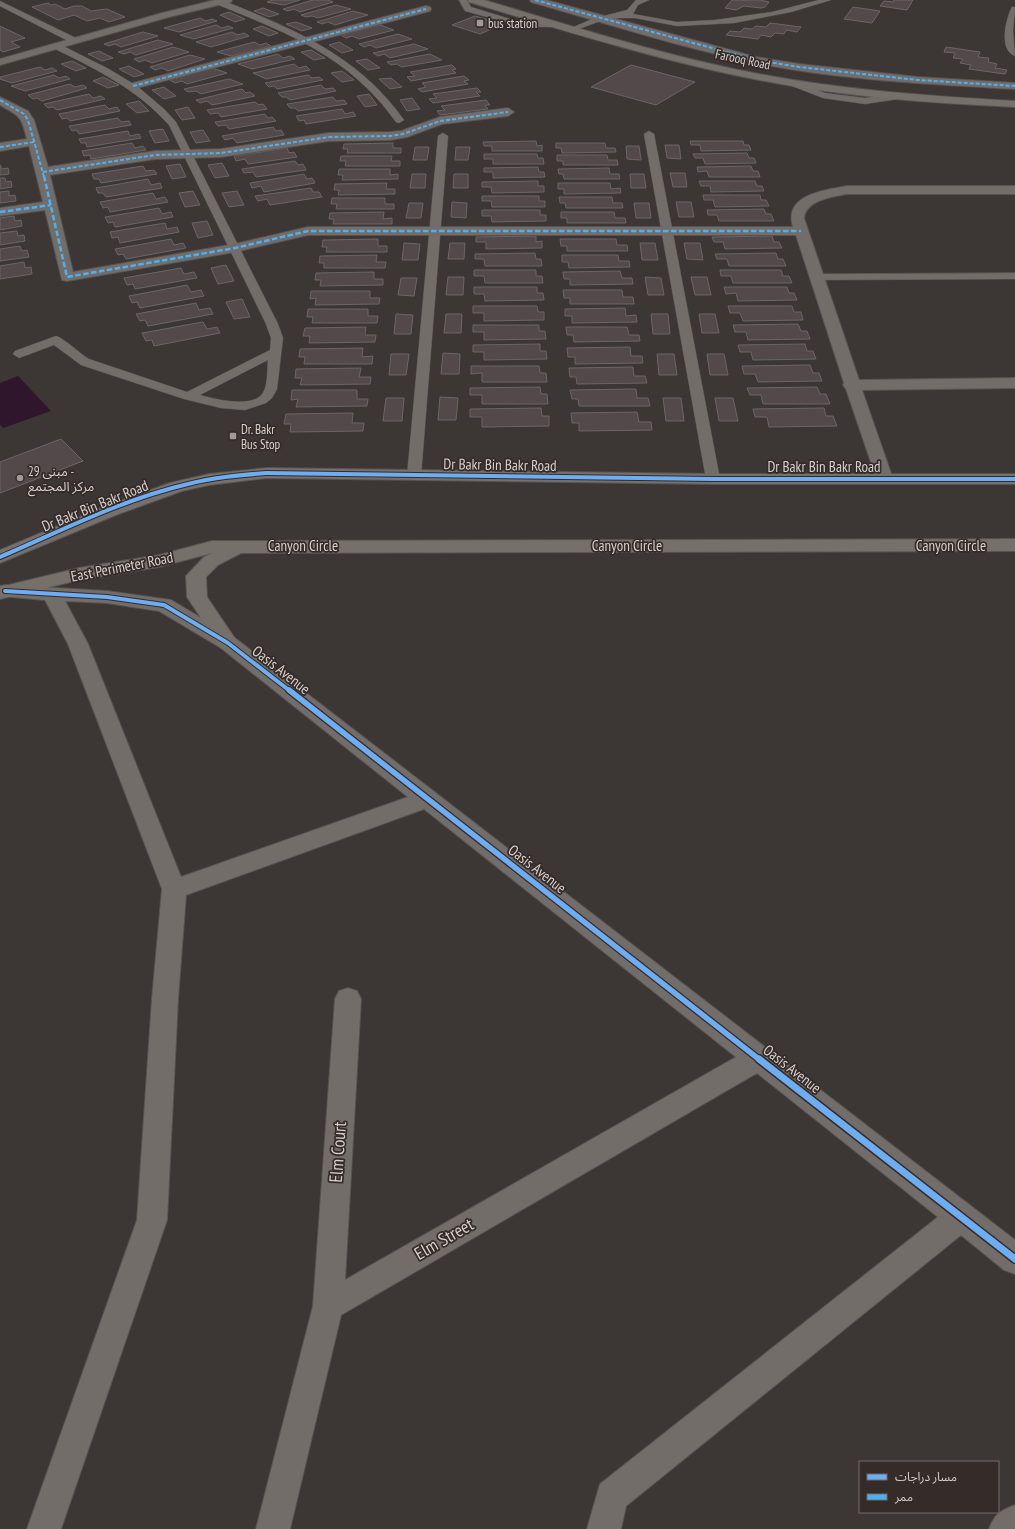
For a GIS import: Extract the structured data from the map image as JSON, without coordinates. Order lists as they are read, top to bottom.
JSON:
{
  "streets": {
    "street": [
      "Farooq Road",
      "Dr Bakr Bin Bakr Road",
      "Canyon Circle",
      "East Perimeter Road",
      "Oasis Avenue",
      "Elm Court",
      "Elm Street"
    ]
  },
  "crossings": [
    ["Canyon Circle", "East Perimeter Road"],
    ["East Perimeter Road", "Oasis Avenue"],
    ["Oasis Avenue", "Elm Street"],
    ["Elm Court", "Elm Street"]
  ],
  "places": {
    "transit": ["bus station", "Dr. Bakr Bus Stop"],
    "other": ["مبنى 29 - مركز المجتمع"]
  },
  "legend": ["مسار دراجات", "ممر"]
}
